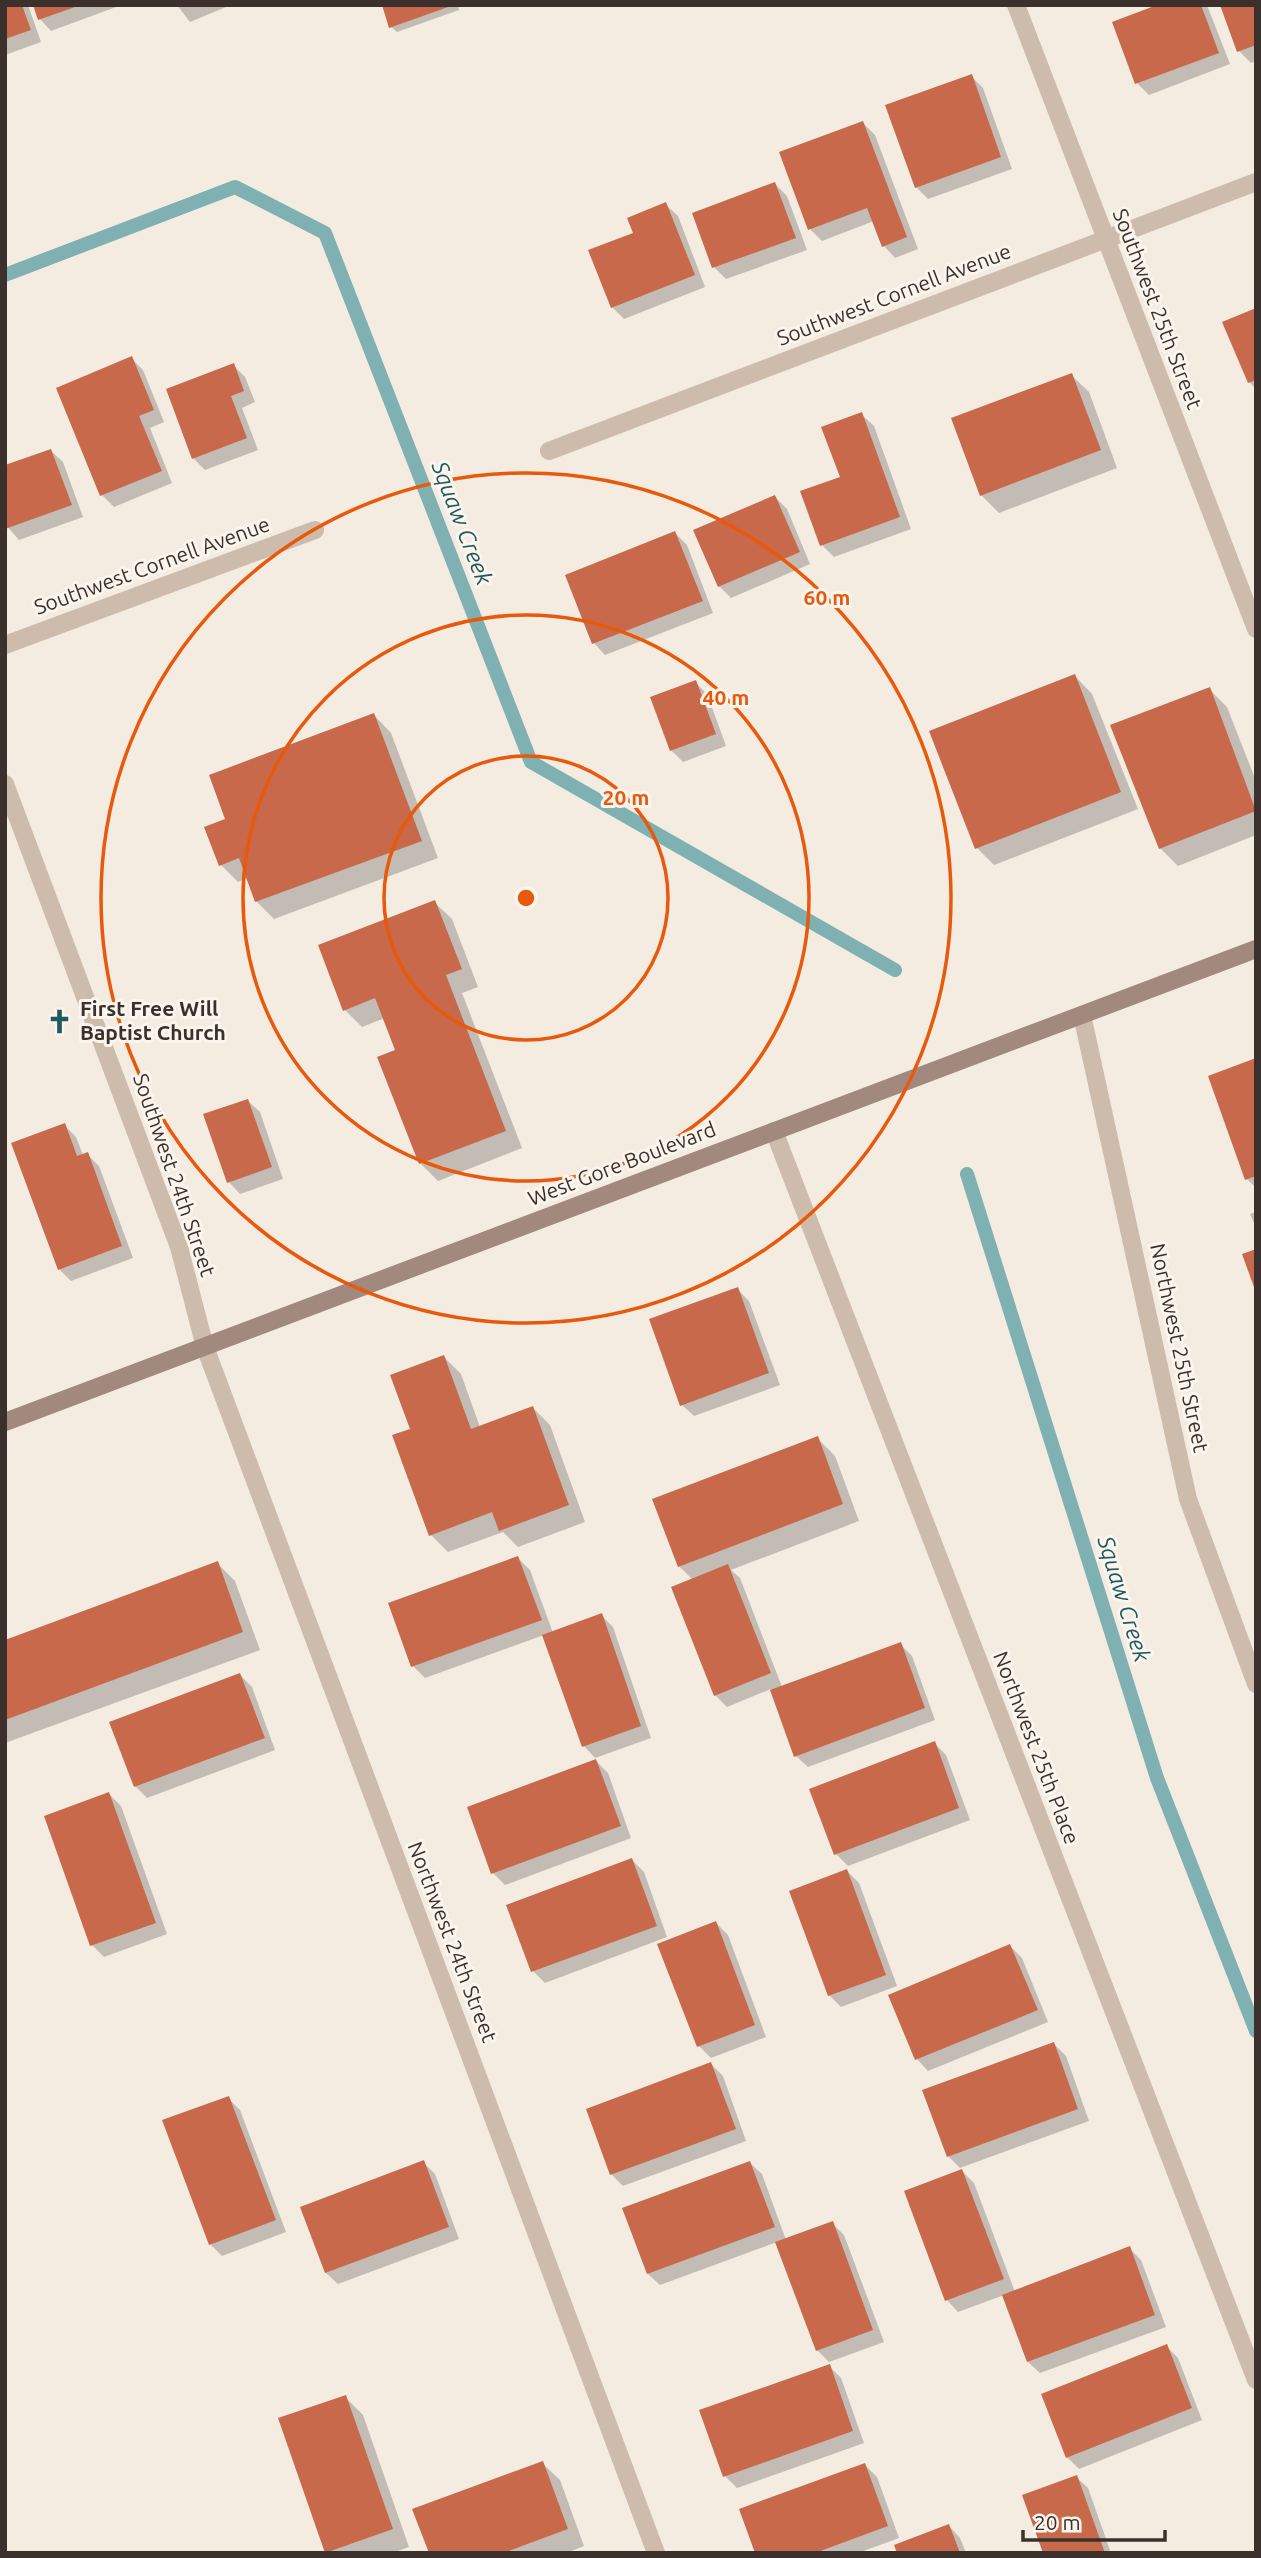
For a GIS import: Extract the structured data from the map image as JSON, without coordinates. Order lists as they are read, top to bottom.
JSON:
{
  "streets": {
    "main road": ["West Gore Boulevard"],
    "street": [
      "Southwest Cornell Avenue",
      "Southwest 25th Street",
      "Southwest 24th Street",
      "Northwest 25th Street",
      "Northwest 25th Place",
      "Northwest 24th Street"
    ]
  },
  "crossings": [
    ["Southwest Cornell Avenue", "Southwest 25th Street"],
    ["West Gore Boulevard", "Southwest 24th Street"],
    ["West Gore Boulevard", "Northwest 25th Street"],
    ["West Gore Boulevard", "Northwest 25th Place"],
    ["West Gore Boulevard", "Northwest 24th Street"],
    ["Southwest 24th Street", "Northwest 24th Street"]
  ],
  "water": ["Squaw Creek"],
  "places": {
    "church": ["First Free Will Baptist Church"]
  },
  "scale_bar": "20 m",
  "rings": ["60 m", "40 m", "20 m"]
}
